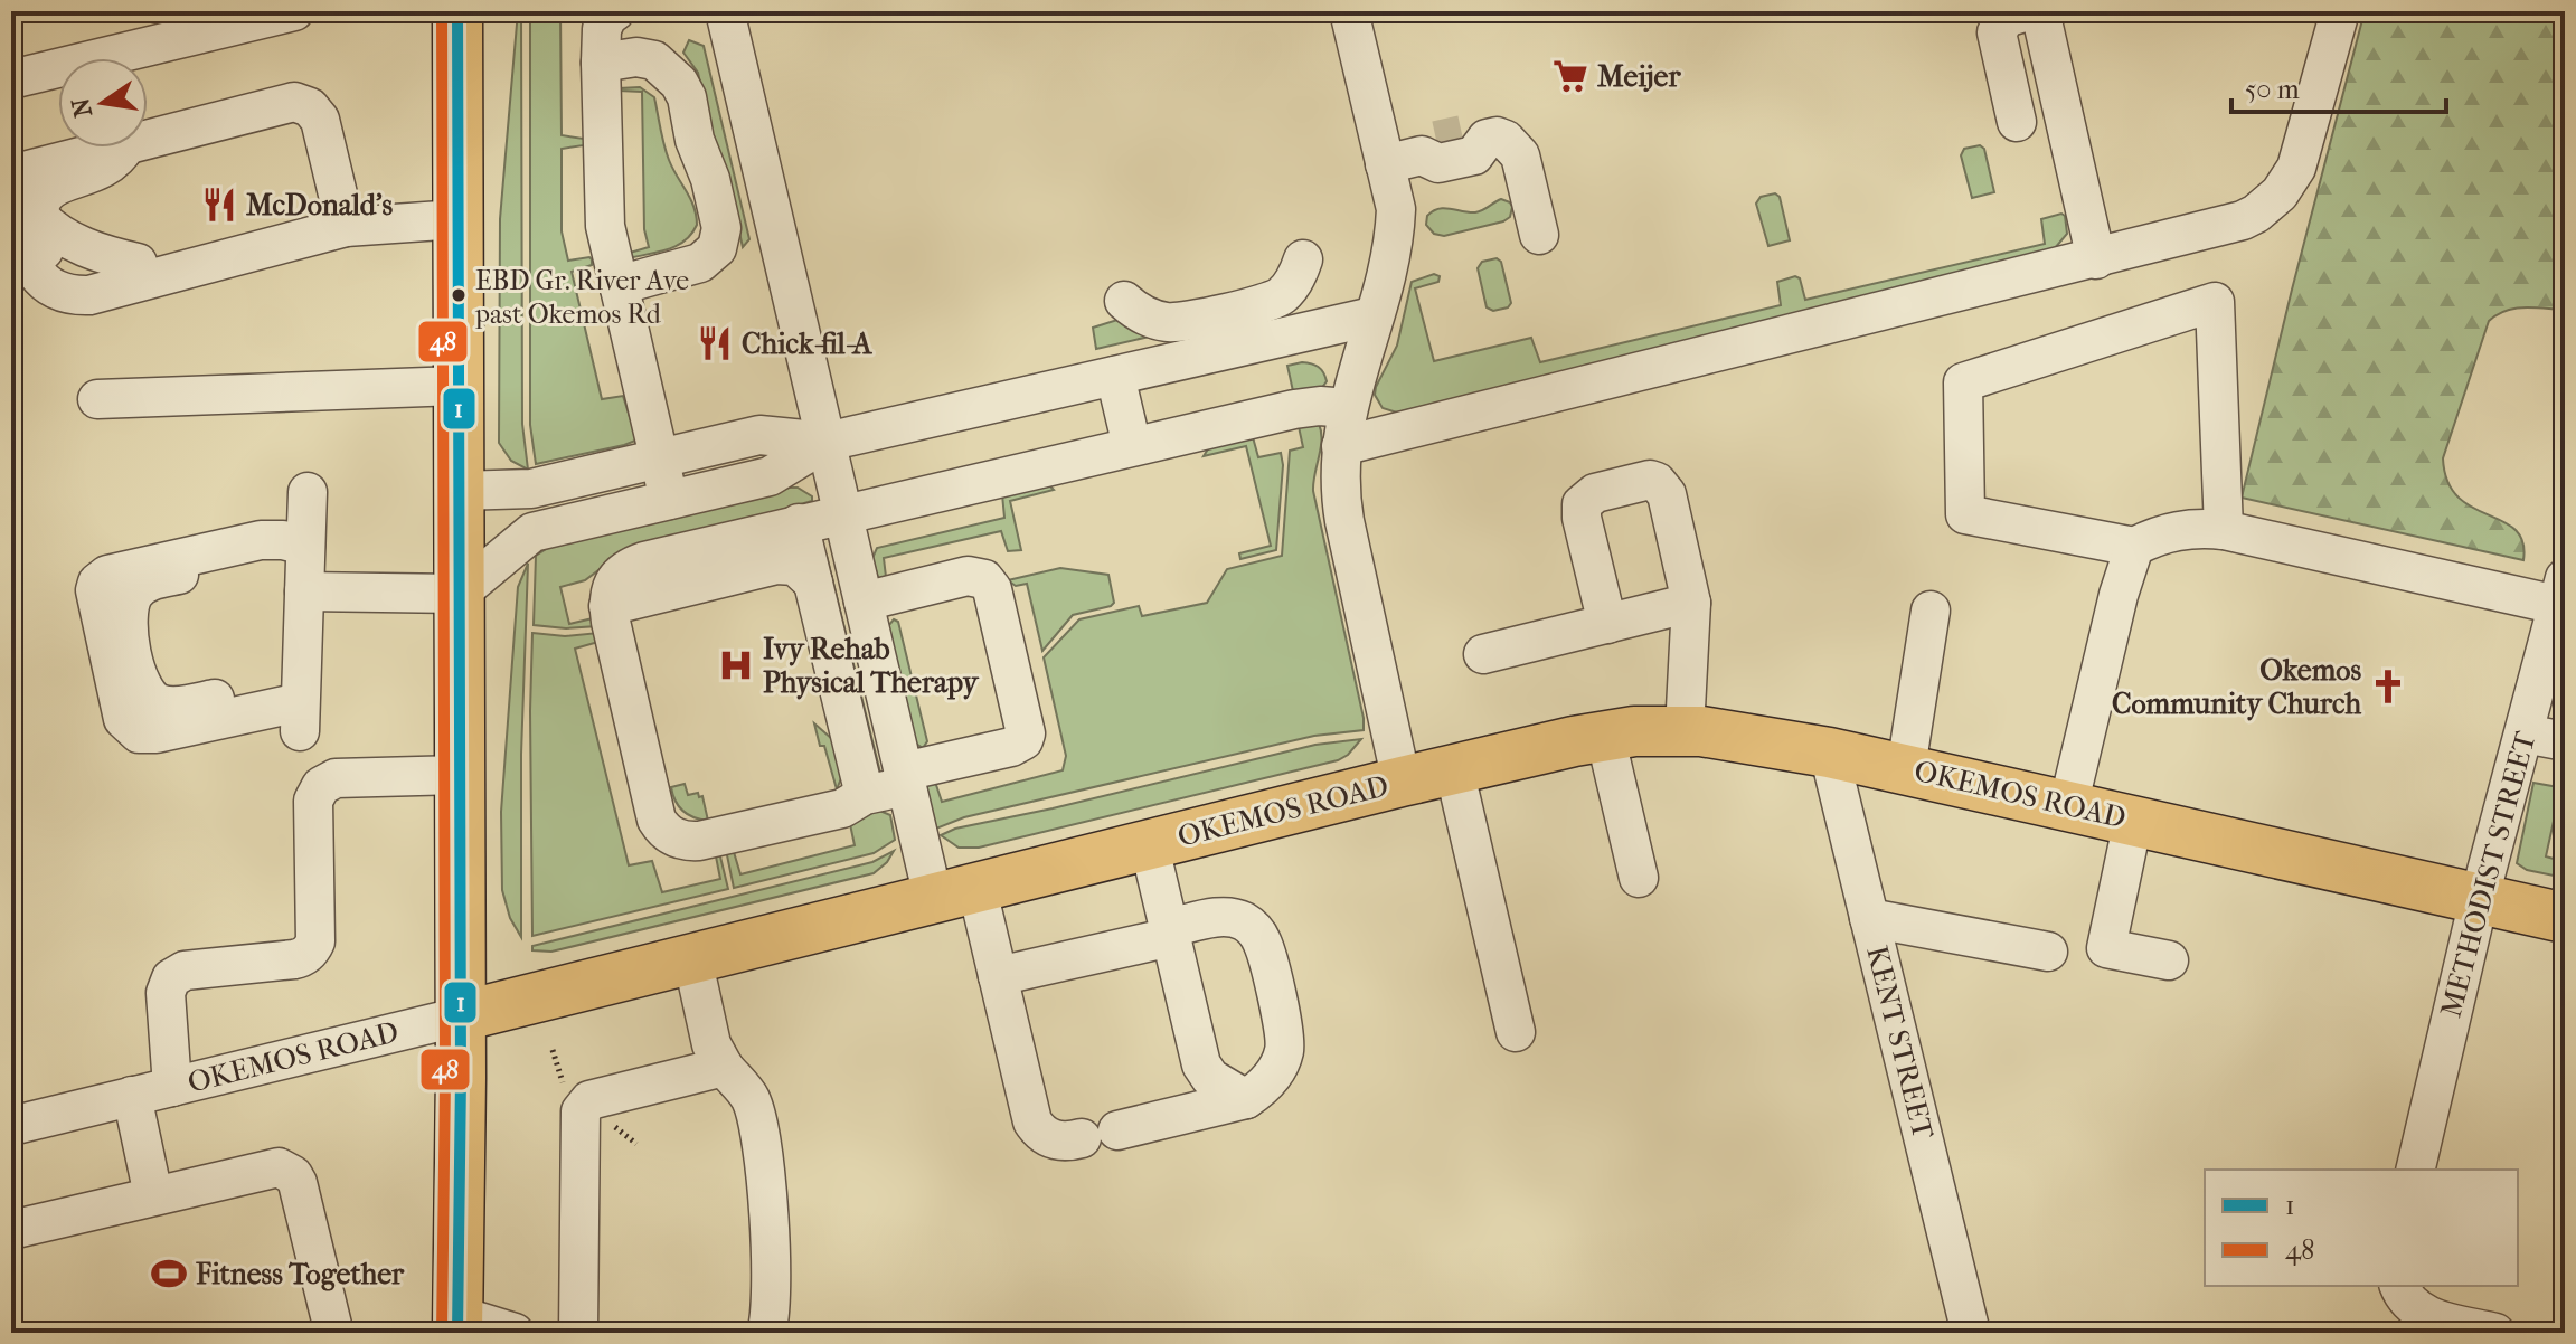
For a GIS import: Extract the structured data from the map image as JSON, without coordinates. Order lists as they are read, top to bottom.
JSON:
{
  "streets": {
    "main road": ["OKEMOS ROAD"],
    "street": ["METHODIST STREET", "KENT STREET"]
  },
  "crossings": [
    ["OKEMOS ROAD", "METHODIST STREET"],
    ["OKEMOS ROAD", "KENT STREET"]
  ],
  "places": {
    "supermarket": ["Meijer"],
    "restaurant": ["McDonald's", "Chick-fil-A"],
    "other": ["EBD Gr. River Ave past Okemos Rd"],
    "hospital": ["Ivy Rehab Physical Therapy"],
    "church": ["Okemos Community Church"],
    "sports": ["Fitness Together"]
  },
  "lines": ["transit line 1", "transit line 48"],
  "legend": ["1", "48"],
  "scale_bar": "50 m",
  "north": "left"
}
